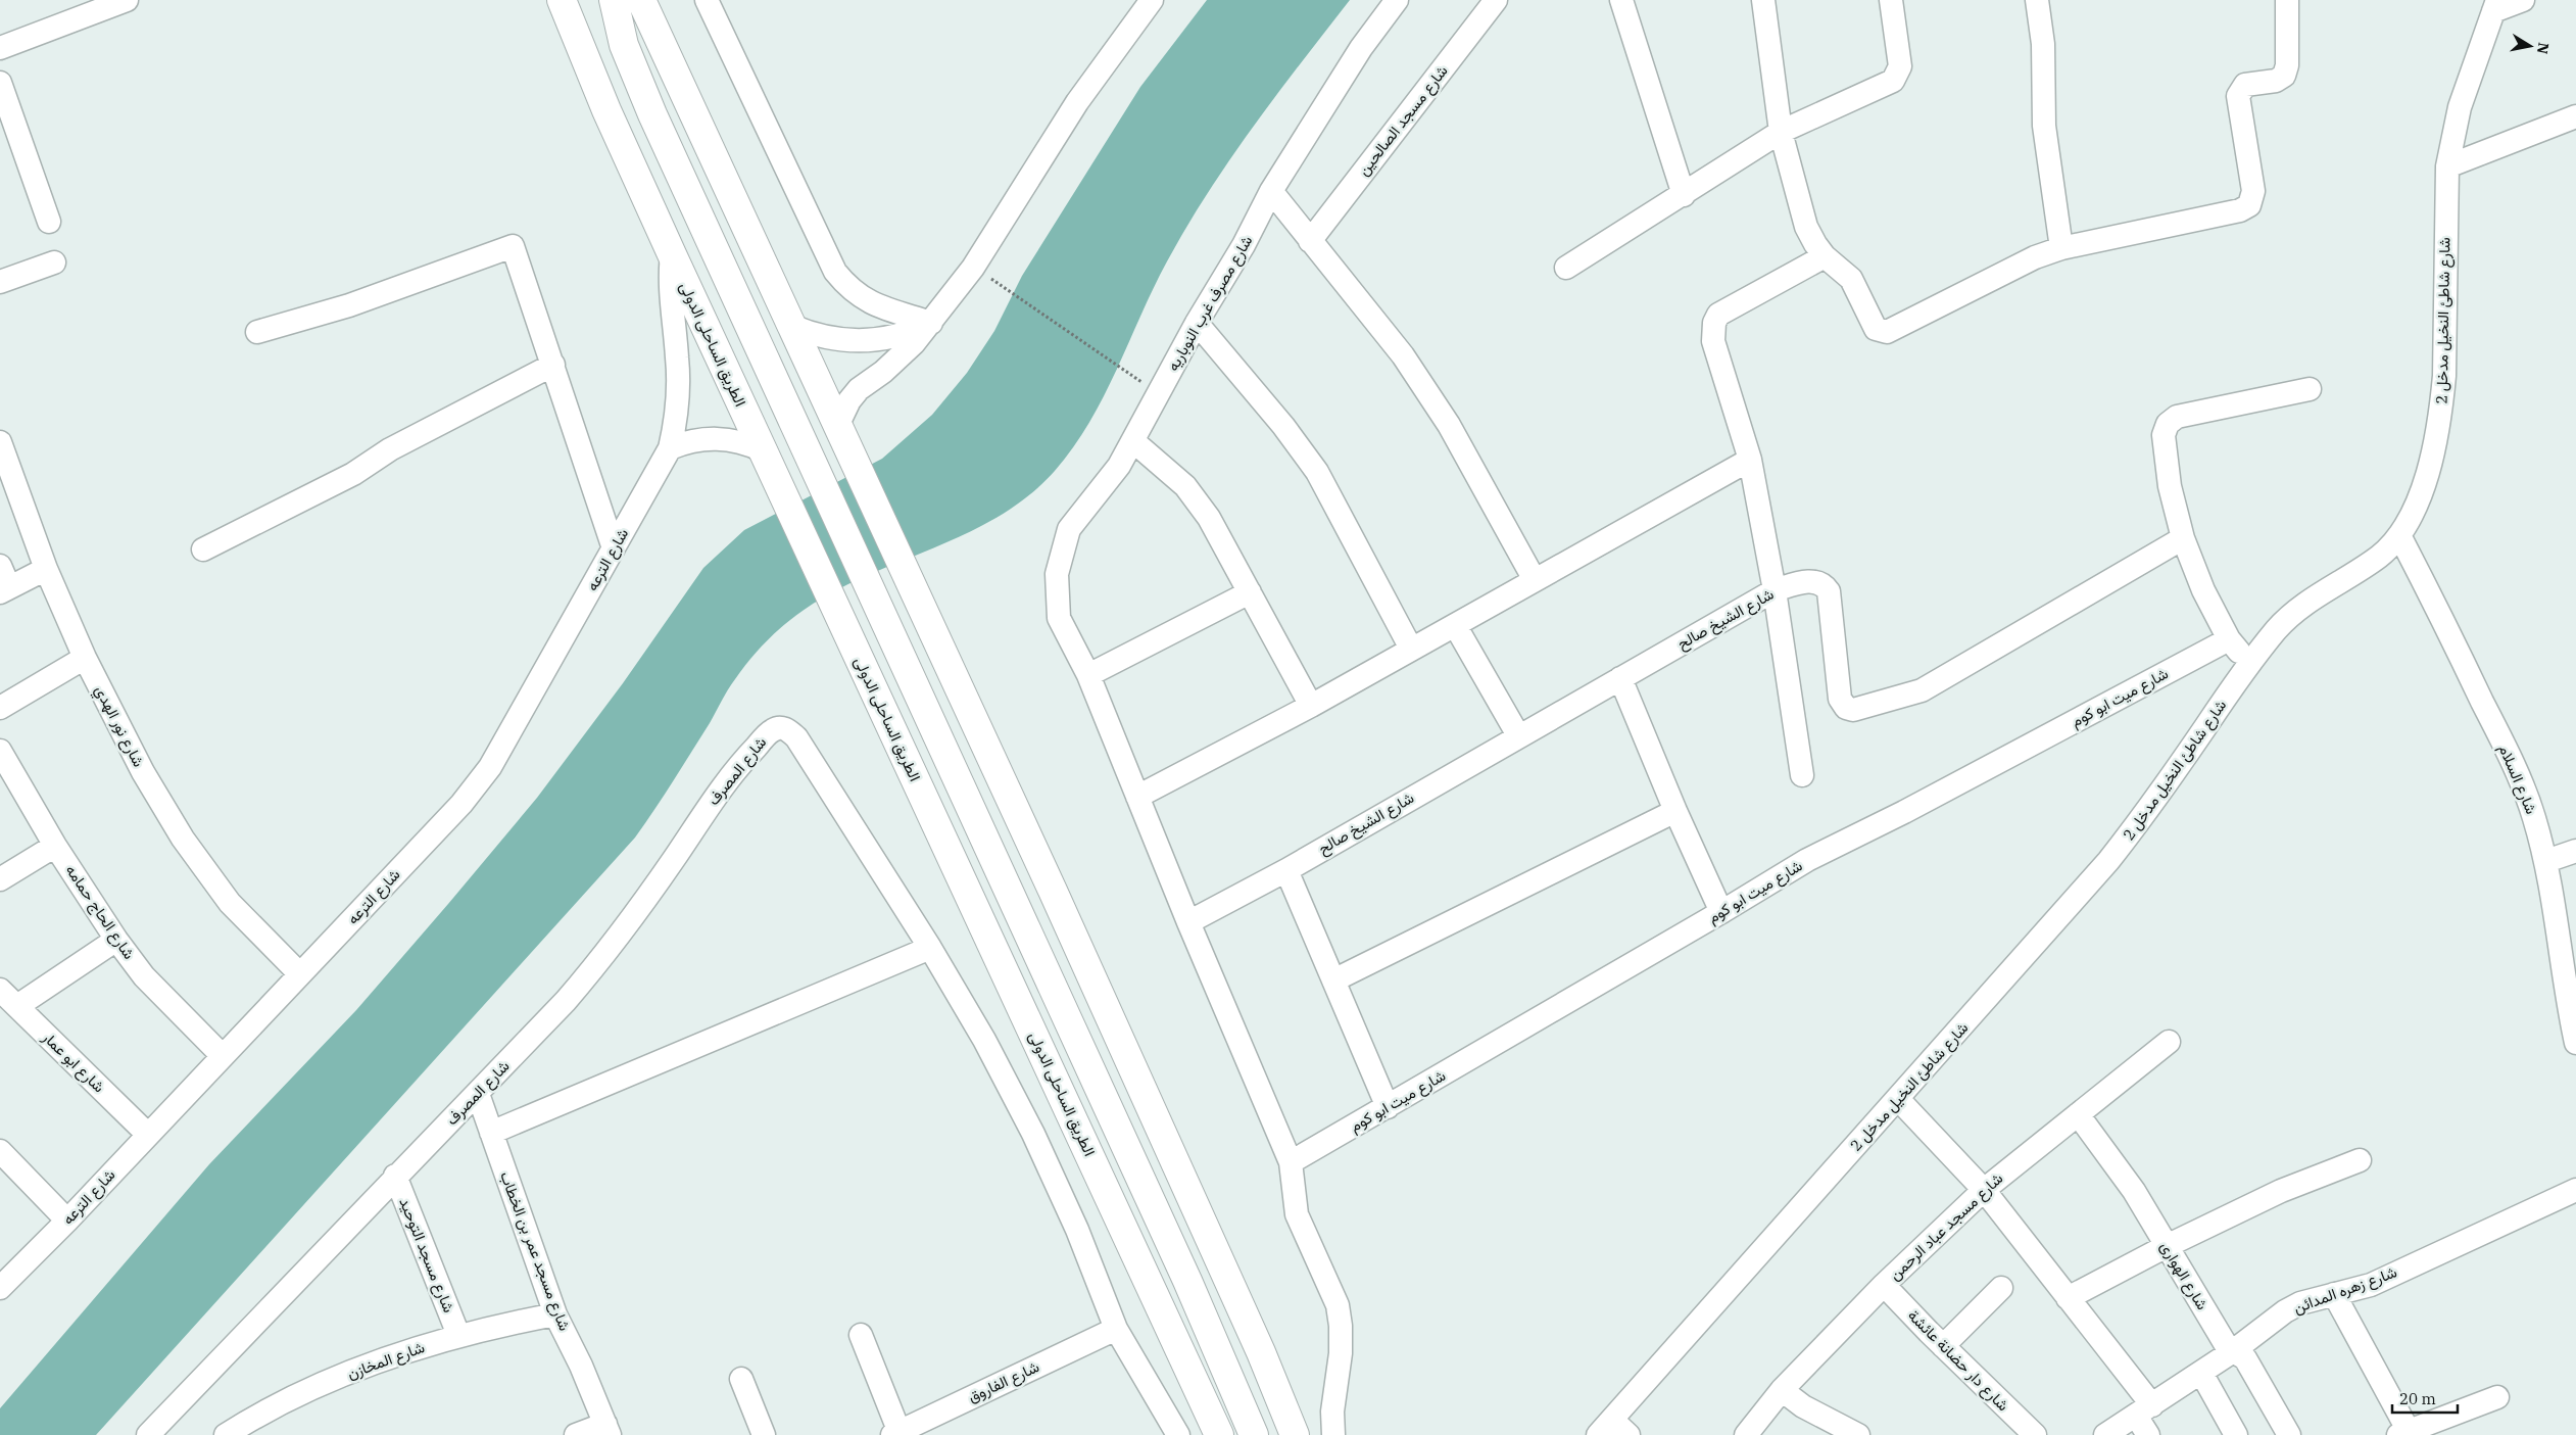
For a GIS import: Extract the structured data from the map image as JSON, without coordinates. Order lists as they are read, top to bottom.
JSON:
{
  "streets": {
    "highway": ["الطريق الساحلى الدولى"],
    "street": [
      "شارع مسجد الصالحين",
      "شارع مصرف غرب النوباريه",
      "شارع شاطئ النخيل مدخل 2",
      "شارع الترعه",
      "شارع الشيخ صالح",
      "شارع ميت ابو كوم",
      "شارع نور الهدي",
      "شارع المصرف",
      "شارع السلام",
      "شارع الحاج حمامه",
      "شارع ابو عمار",
      "شارع مسجد عباد الرحمن",
      "شارع مسجد عمر بن الخطاب",
      "شارع مسجد التوحيد",
      "شارع الهوارى",
      "شارع زهره المدائن",
      "شارع المخازن",
      "شارع دار حضانة عائشة",
      "شارع الفاروق"
    ]
  },
  "crossings": [
    ["شارع شاطئ النخيل مدخل 2", "شارع السلام"],
    ["الطريق الساحلى الدولى", "شارع الترعه"],
    ["شارع الترعه", "شارع نور الهدي"],
    ["شارع الترعه", "شارع الحاج حمامه"],
    ["شارع الترعه", "شارع ابو عمار"],
    ["شارع المصرف", "شارع مسجد عمر بن الخطاب"],
    ["شارع المصرف", "شارع مسجد التوحيد"],
    ["شارع مسجد عباد الرحمن", "شارع الهوارى"],
    ["شارع مسجد عباد الرحمن", "شارع دار حضانة عائشة"],
    ["شارع مسجد عمر بن الخطاب", "شارع المخازن"],
    ["شارع مسجد التوحيد", "شارع المخازن"],
    ["شارع الهوارى", "شارع زهره المدائن"]
  ],
  "scale_bar": "20 m",
  "north": "right"
}
